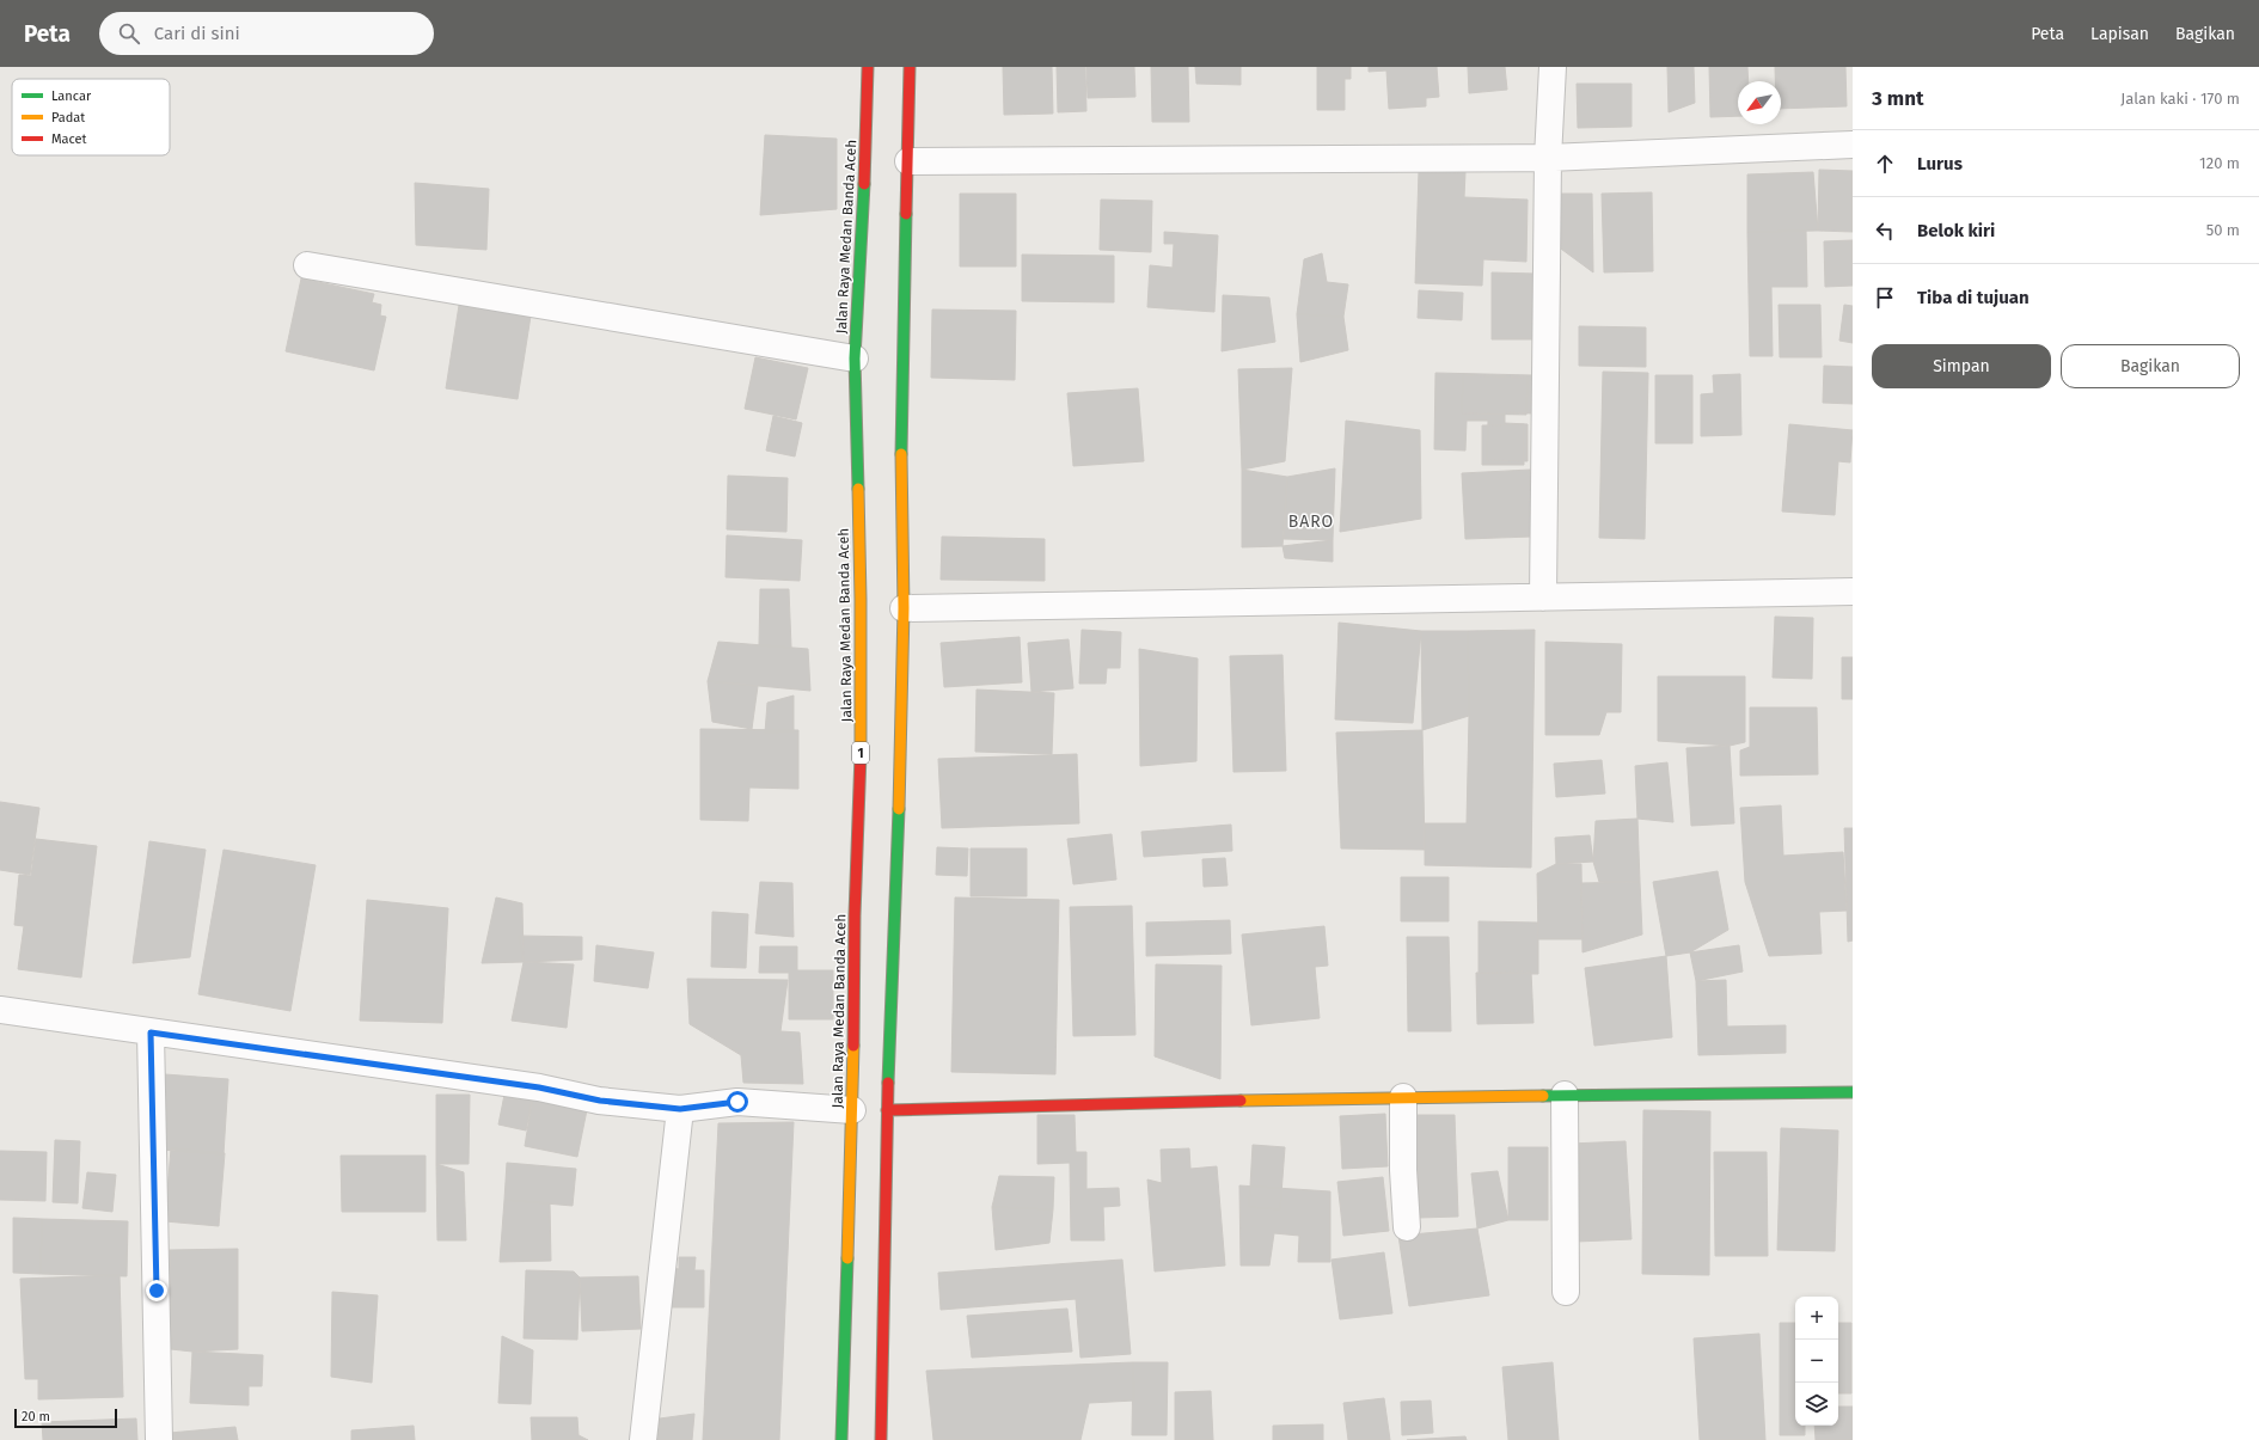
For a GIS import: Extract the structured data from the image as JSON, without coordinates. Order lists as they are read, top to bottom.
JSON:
{
  "streets": {
    "main road": ["Jalan Raya Medan Banda Aceh", "1"]
  },
  "districts": ["BARO"],
  "legend": ["Lancar", "Padat", "Macet"],
  "scale_bar": "20 m",
  "north": "bottom left",
  "page": {
    "header": "Peta",
    "search": "Cari di sini",
    "nav": ["Peta", "Lapisan", "Bagikan"],
    "heading": ["3 mnt", "Jalan kaki · 170 m"],
    "list": [
      ["Lurus", "120 m"],
      ["Belok kiri", "50 m"],
      "Tiba di tujuan"
    ],
    "buttons": ["Simpan", "Bagikan"],
    "map_buttons": ["+", "−"],
    "scale": "20 m"
  }
}
